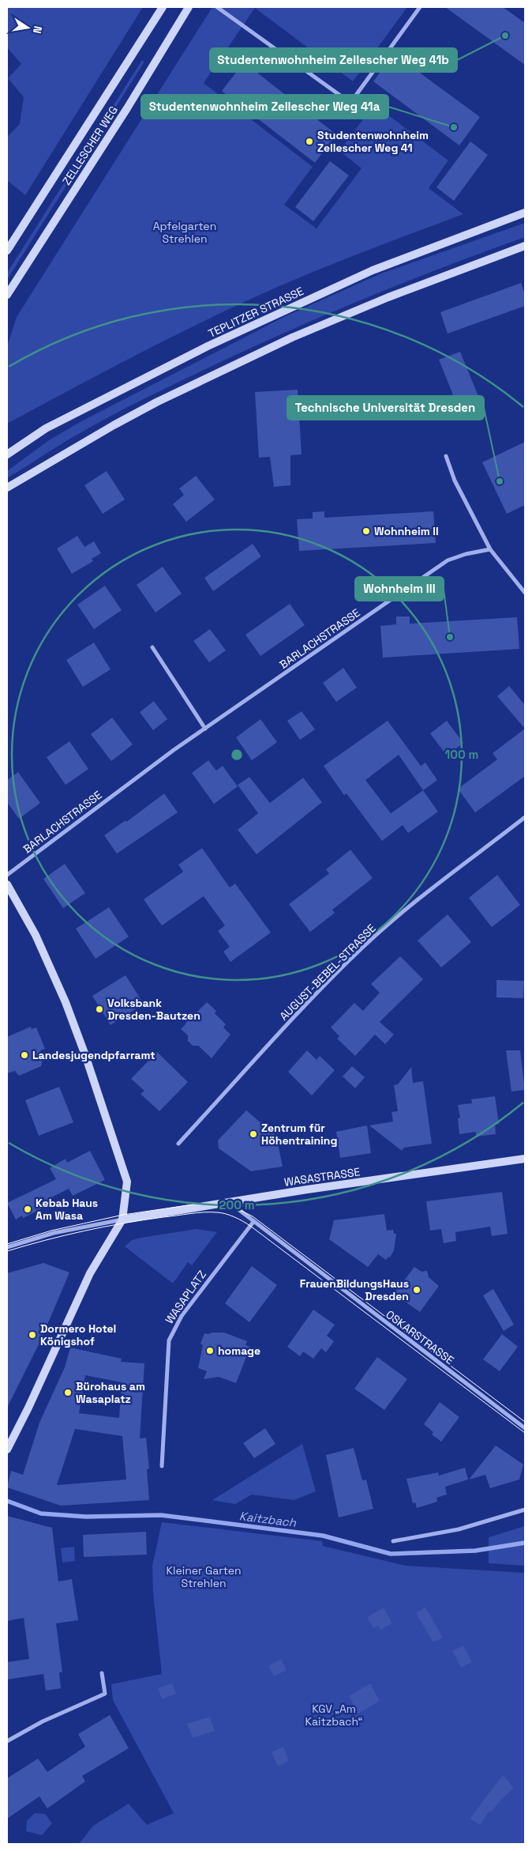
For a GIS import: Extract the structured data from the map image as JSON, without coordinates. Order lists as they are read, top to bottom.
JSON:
{
  "streets": {
    "main road": ["ZELLESCHER WEG", "TEPLITZER STRASSE", "WASASTRASSE"],
    "street": [
      "BARLACHSTRASSE",
      "AUGUST-BEBEL-STRASSE",
      "WASAPLATZ",
      "OSKARSTRASSE"
    ]
  },
  "crossings": [
    ["WASASTRASSE", "OSKARSTRASSE"],
    ["WASAPLATZ", "OSKARSTRASSE"]
  ],
  "water": ["Kaitzbach"],
  "parks": ["Apfelgarten Strehlen", "Kleiner Garten Strehlen", "KGV „Am Kaitzbach“"],
  "places": [
    "Studentenwohnheim Zellescher Weg 41b",
    "Studentenwohnheim Zellescher Weg 41a",
    "Studentenwohnheim Zellescher Weg 41",
    "Technische Universität Dresden",
    "Wohnheim II",
    "Wohnheim III",
    "Volksbank Dresden-Bautzen",
    "Landesjugendpfarramt",
    "Zentrum für Höhentraining",
    "Kebab Haus Am Wasa",
    "FrauenBildungsHaus Dresden",
    "Dormero Hotel Königshof",
    "homage",
    "Bürohaus am Wasaplatz"
  ],
  "north": "right",
  "rings": ["100 m", "200 m"]
}
